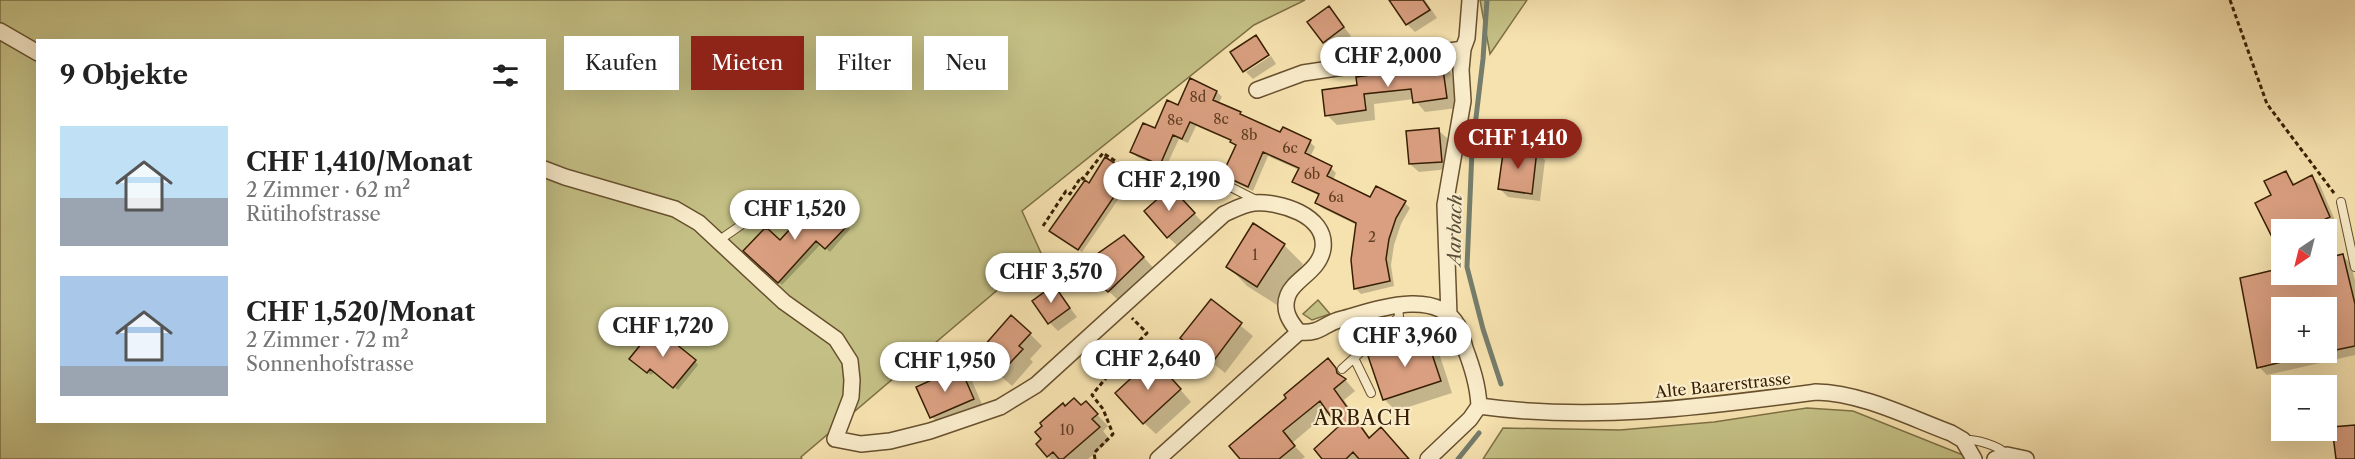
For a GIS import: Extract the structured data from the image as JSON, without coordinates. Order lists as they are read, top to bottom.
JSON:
{
  "streets": {
    "street": ["Alte Baarerstrasse"]
  },
  "districts": ["ARBACH"],
  "water": ["Aarbach"],
  "house_numbers": [
    "8d",
    "8c",
    "8e",
    "8b",
    "6c",
    "6b",
    "6a",
    "2",
    "1",
    "10"
  ],
  "north": "bottom left",
  "page": {
    "chip": [
      "Kaufen",
      "Mieten",
      "Filter",
      "Neu"
    ],
    "price": [
      "CHF 2,000",
      "CHF 1,410",
      "CHF 2,190",
      "CHF 1,520",
      "CHF 3,570",
      "CHF 1,720",
      "CHF 3,960",
      "CHF 2,640",
      "CHF 1,950"
    ],
    "heading": "9 Objekte",
    "list": [
      {
        "name": "CHF 1,410/Monat",
        "note": "2 Zimmer · 62 m² · Rütihofstrasse"
      },
      {
        "name": "CHF 1,520/Monat",
        "note": "2 Zimmer · 72 m² · Sonnenhofstrasse"
      }
    ],
    "map_buttons": ["+", "−"]
  }
}
